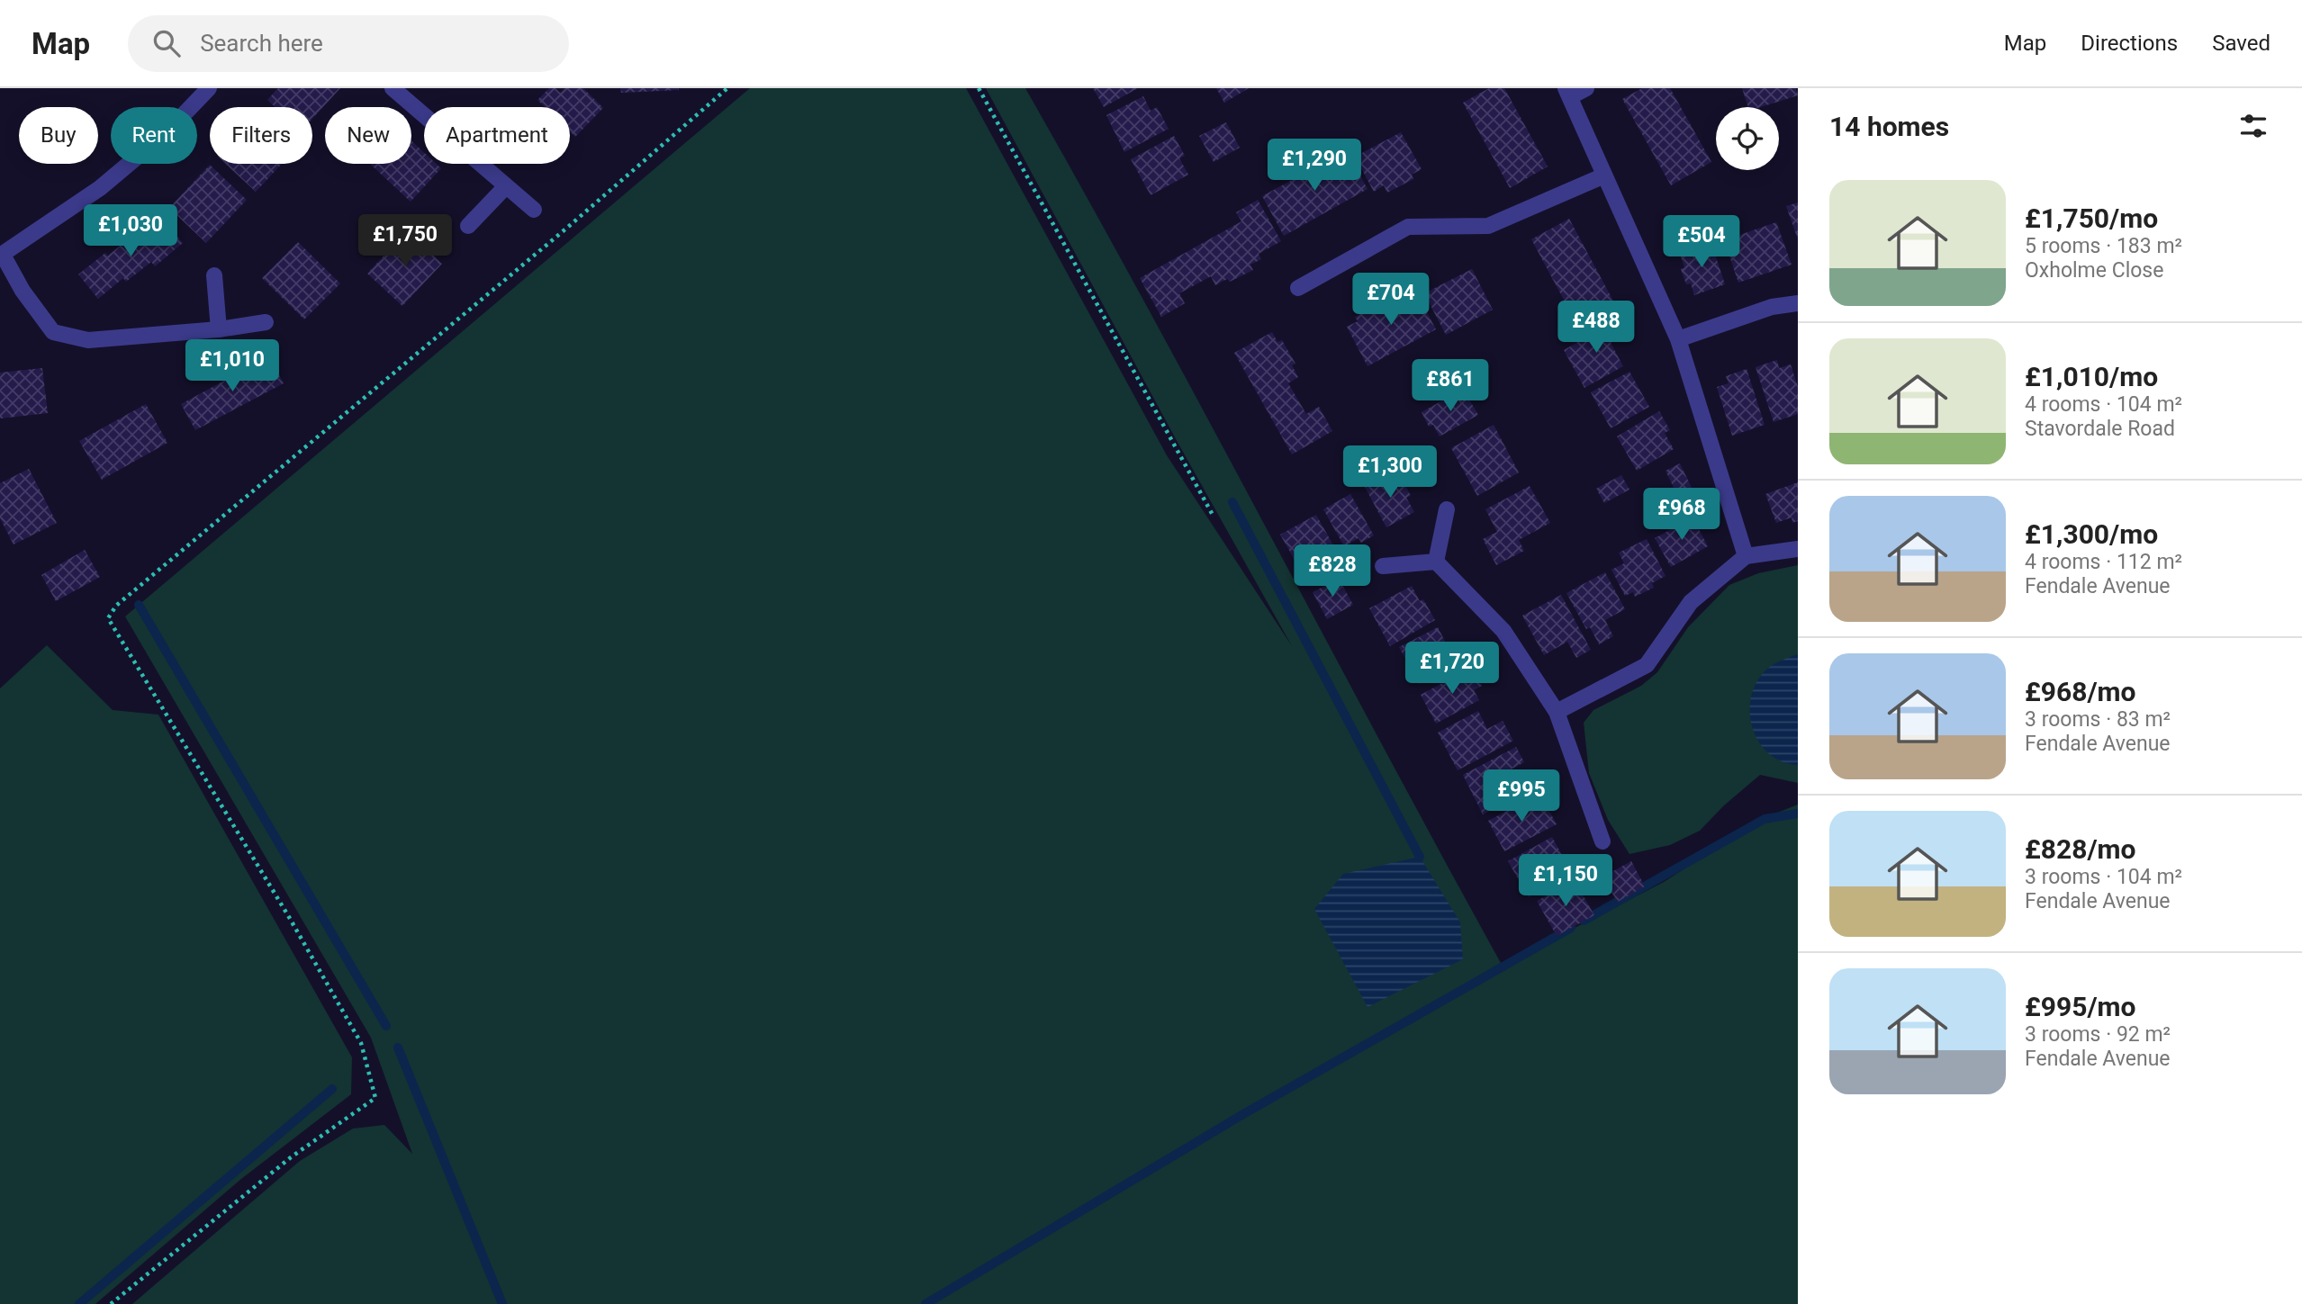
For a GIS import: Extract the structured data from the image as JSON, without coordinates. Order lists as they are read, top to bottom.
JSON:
{
  "page": {
    "header": "Map",
    "search": "Search here",
    "nav": ["Map", "Directions", "Saved"],
    "heading": "14 homes",
    "chip": [
      "Buy",
      "Rent",
      "Filters",
      "New",
      "Apartment"
    ],
    "price": [
      "£1,290",
      "£1,030",
      "£1,750",
      "£504",
      "£704",
      "£488",
      "£1,010",
      "£861",
      "£1,300",
      "£968",
      "£828",
      "£1,720",
      "£995",
      "£1,150"
    ],
    "list": [
      {
        "name": "£1,750/mo",
        "note": "5 rooms · 183 m² · Oxholme Close"
      },
      {
        "name": "£1,010/mo",
        "note": "4 rooms · 104 m² · Stavordale Road"
      },
      {
        "name": "£1,300/mo",
        "note": "4 rooms · 112 m² · Fendale Avenue"
      },
      {
        "name": "£968/mo",
        "note": "3 rooms · 83 m² · Fendale Avenue"
      },
      {
        "name": "£828/mo",
        "note": "3 rooms · 104 m² · Fendale Avenue"
      },
      {
        "name": "£995/mo",
        "note": "3 rooms · 92 m² · Fendale Avenue"
      }
    ]
  }
}
